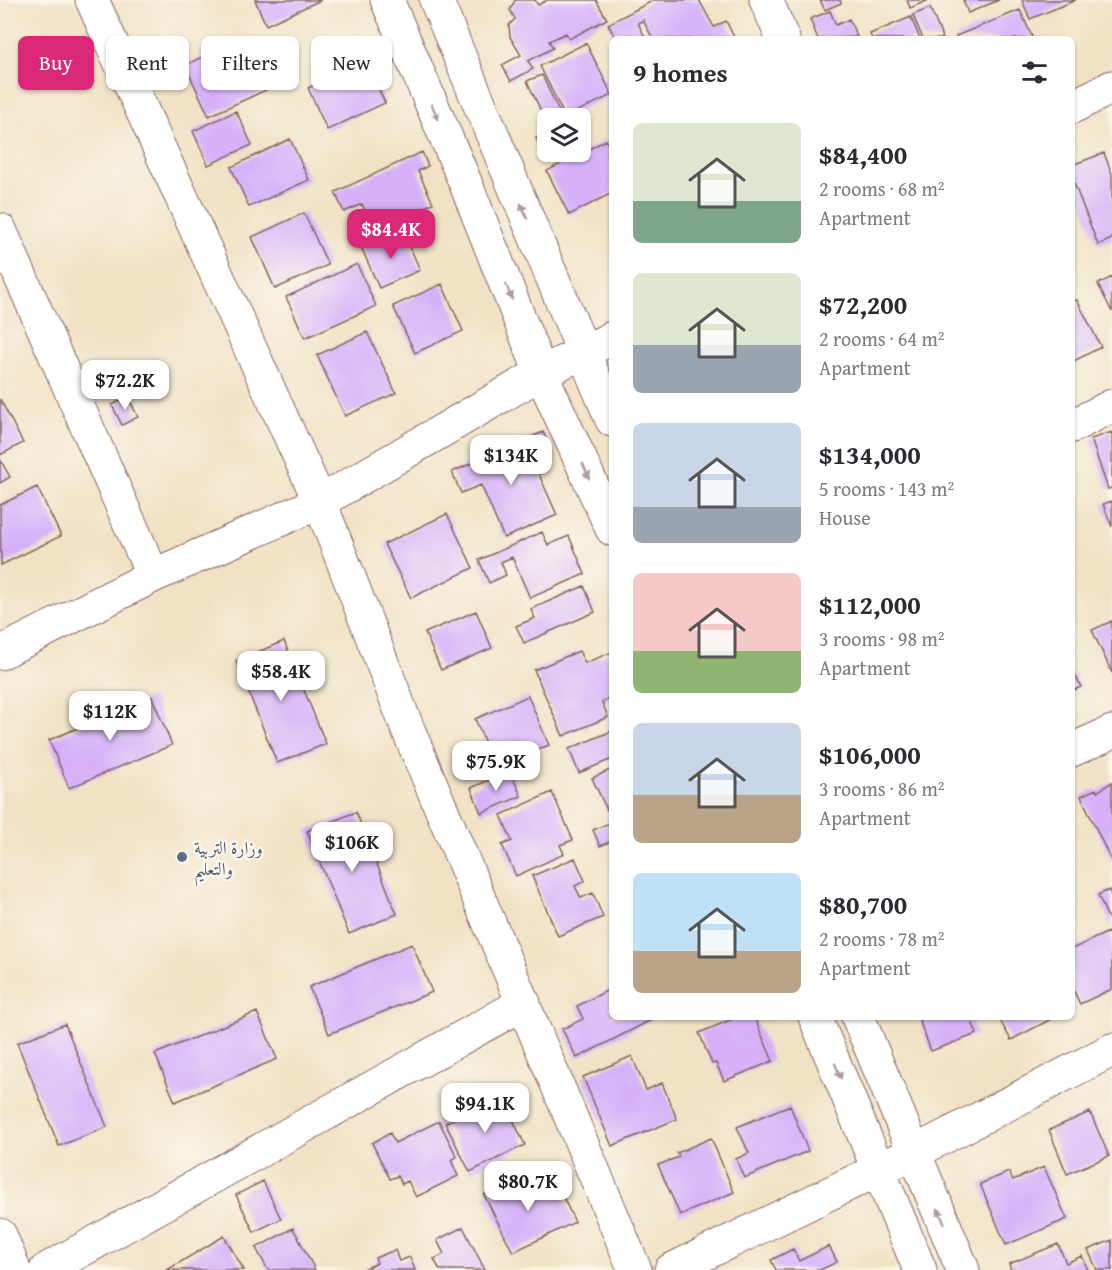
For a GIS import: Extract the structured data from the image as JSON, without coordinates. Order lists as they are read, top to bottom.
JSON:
{
  "places": ["وزارة التربية والتعليم"],
  "page": {
    "chip": [
      "Buy",
      "Rent",
      "Filters",
      "New"
    ],
    "heading": "9 homes",
    "list": [
      {
        "name": "$84,400",
        "note": "2 rooms · 68 m² · Apartment"
      },
      {
        "name": "$72,200",
        "note": "2 rooms · 64 m² · Apartment"
      },
      {
        "name": "$134,000",
        "note": "5 rooms · 143 m² · House"
      },
      {
        "name": "$112,000",
        "note": "3 rooms · 98 m² · Apartment"
      },
      {
        "name": "$106,000",
        "note": "3 rooms · 86 m² · Apartment"
      },
      {
        "name": "$80,700",
        "note": "2 rooms · 78 m² · Apartment"
      }
    ],
    "price": [
      "$84.4K",
      "$72.2K",
      "$134K",
      "$58.4K",
      "$112K",
      "$75.9K",
      "$106K",
      "$94.1K",
      "$80.7K"
    ]
  }
}
